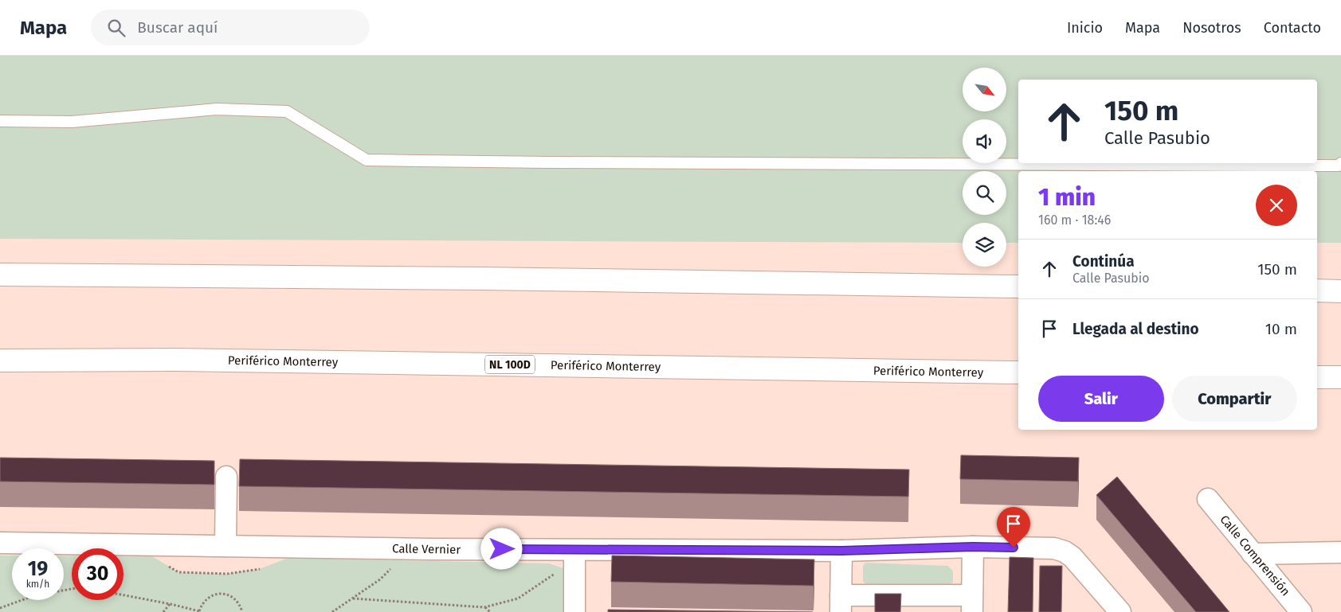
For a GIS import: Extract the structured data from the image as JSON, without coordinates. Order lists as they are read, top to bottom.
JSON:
{
  "streets": {
    "highway": ["Periférico Monterrey", "NL 100D"],
    "street": ["Calle Vernier", "Calle Comprensión"]
  },
  "north": "bottom right",
  "page": {
    "header": "Mapa",
    "search": "Buscar aquí",
    "nav": [
      "Inicio",
      "Mapa",
      "Nosotros",
      "Contacto"
    ],
    "turn": ["150 m", "Calle Pasubio"],
    "heading": ["1 min", "160 m · 18:46"],
    "list": [
      {
        "name": "Continúa",
        "note": "Calle Pasubio",
        "value": "150 m"
      },
      {
        "name": "Llegada al destino",
        "value": "10 m"
      }
    ],
    "buttons": ["Salir", "Compartir"],
    "speed": "19 km/h",
    "limit": "30"
  }
}
